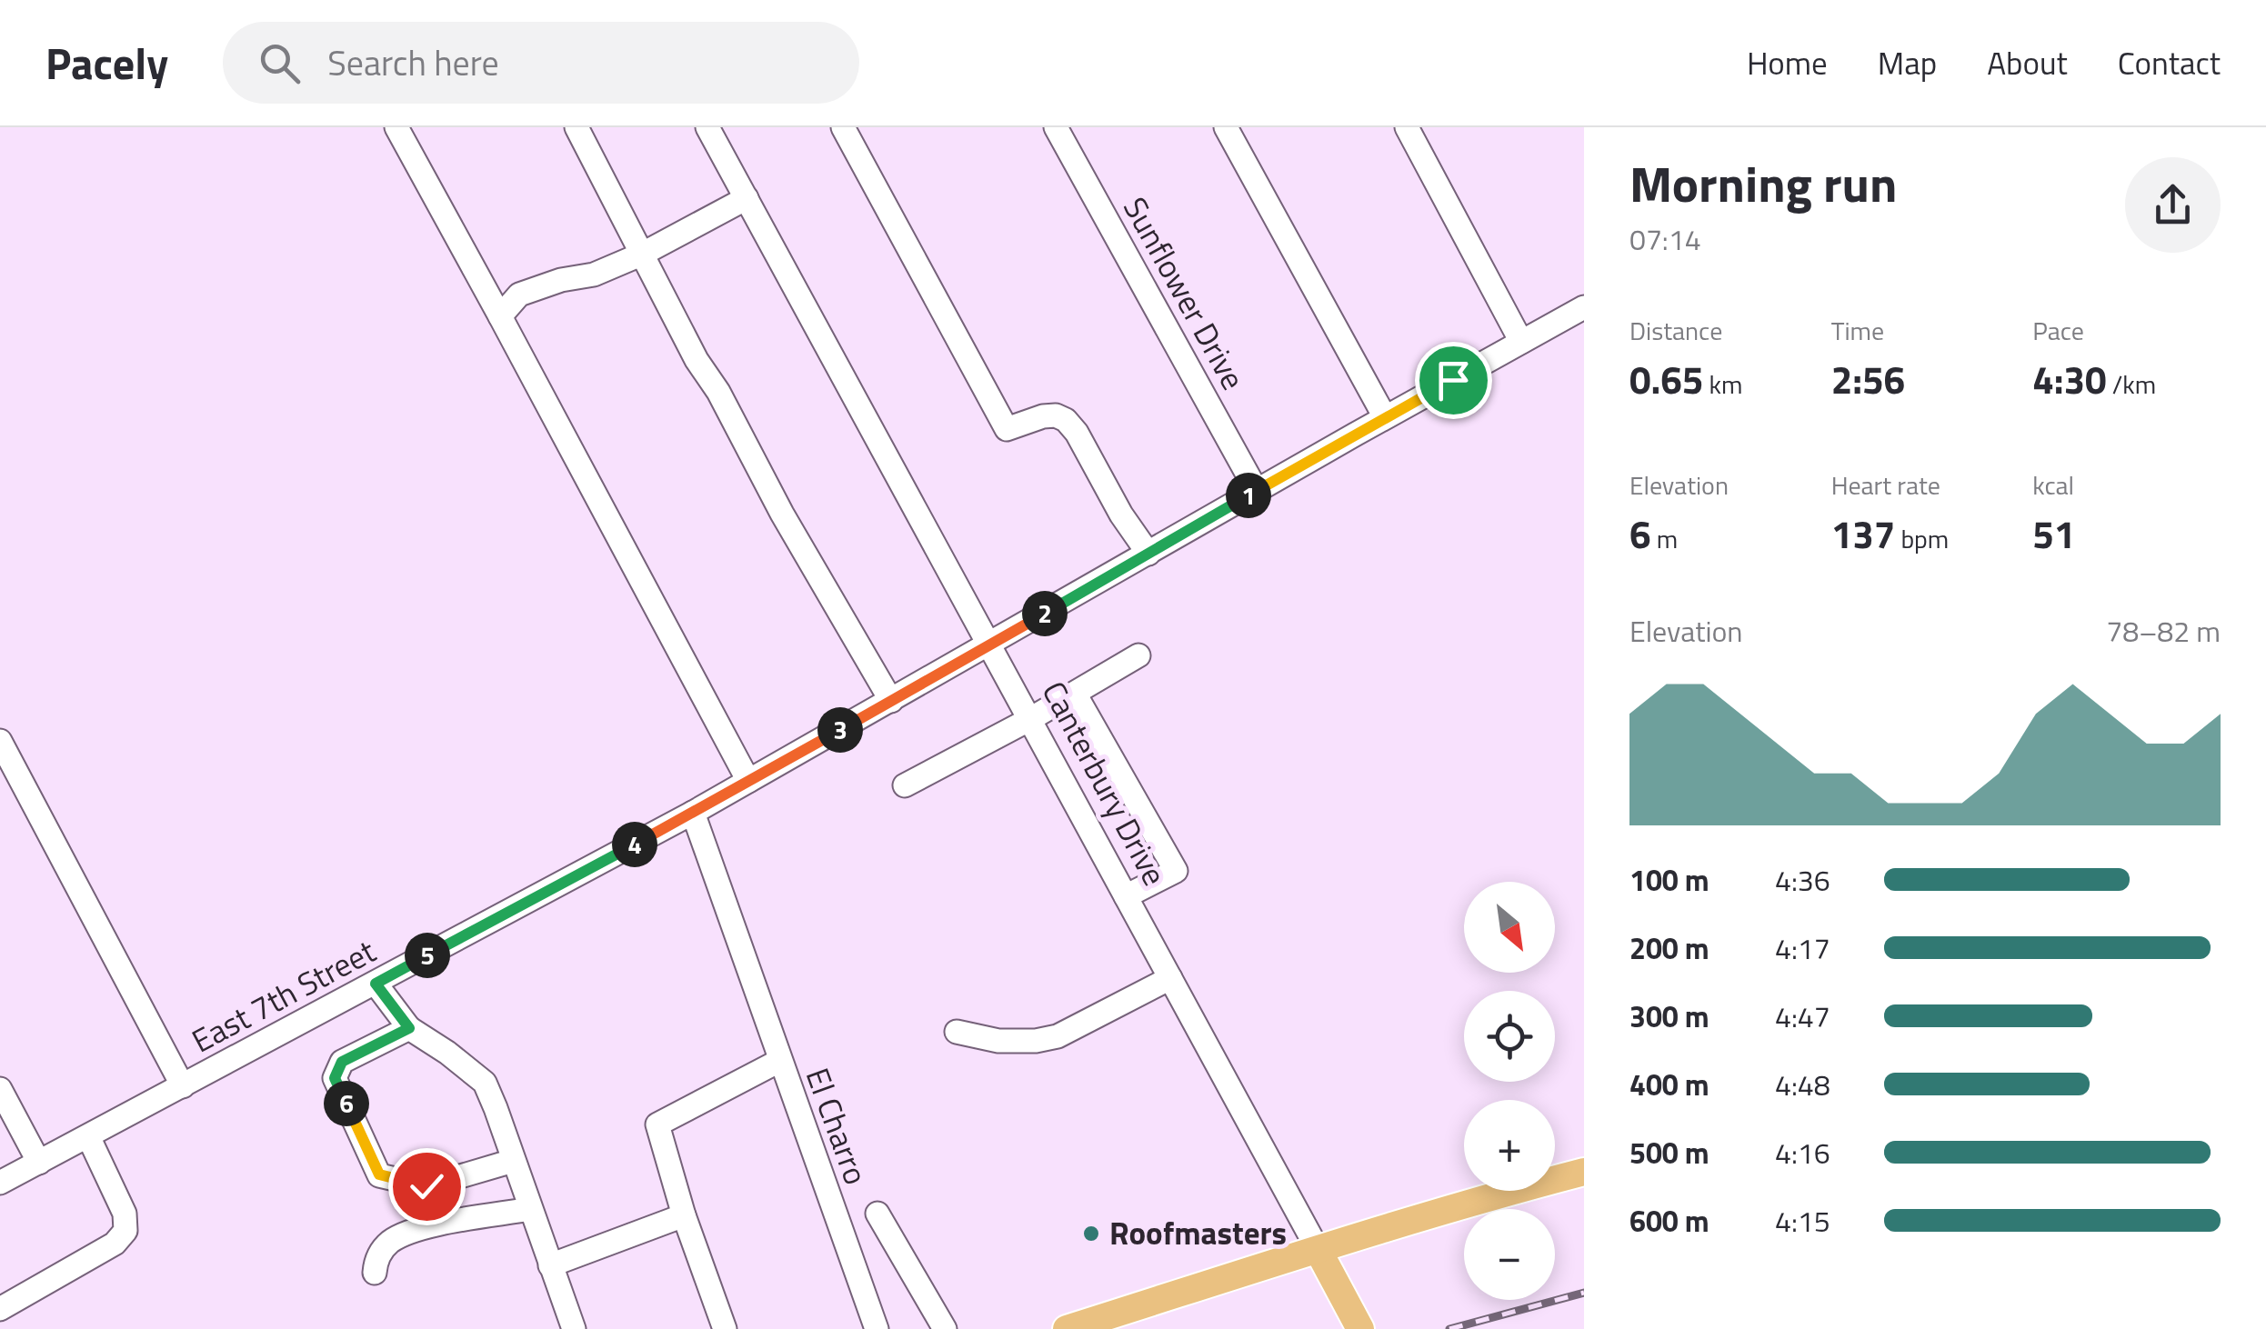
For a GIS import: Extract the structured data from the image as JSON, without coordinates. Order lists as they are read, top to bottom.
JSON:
{
  "streets": {
    "main road": ["Canterbury Drive"],
    "street": ["Sunflower Drive", "East 7th Street", "El Charro"]
  },
  "crossings": [
    ["Sunflower Drive", "East 7th Street"],
    ["Canterbury Drive", "East 7th Street"]
  ],
  "places": ["Roofmasters"],
  "north": "bottom right",
  "page": {
    "header": "Pacely",
    "search": "Search here",
    "nav": [
      "Home",
      "Map",
      "About",
      "Contact"
    ],
    "heading": ["Morning run", "07:14"],
    "stats": [
      ["Distance", "0.65 km"],
      ["Time", "2:56"],
      ["Pace", "4:30 /km"],
      ["Elevation", "6 m"],
      ["Heart rate", "137 bpm"],
      ["kcal", "51"]
    ],
    "pins": [
      "1",
      "2",
      "3",
      "4",
      "5",
      "6"
    ],
    "chart": ["Elevation", "78–82 m"],
    "list": [
      {
        "name": "100 m",
        "note": "4:36"
      },
      {
        "name": "200 m",
        "note": "4:17"
      },
      {
        "name": "300 m",
        "note": "4:47"
      },
      {
        "name": "400 m",
        "note": "4:48"
      },
      {
        "name": "500 m",
        "note": "4:16"
      },
      {
        "name": "600 m",
        "note": "4:15"
      }
    ],
    "map_buttons": ["+", "−"]
  }
}
